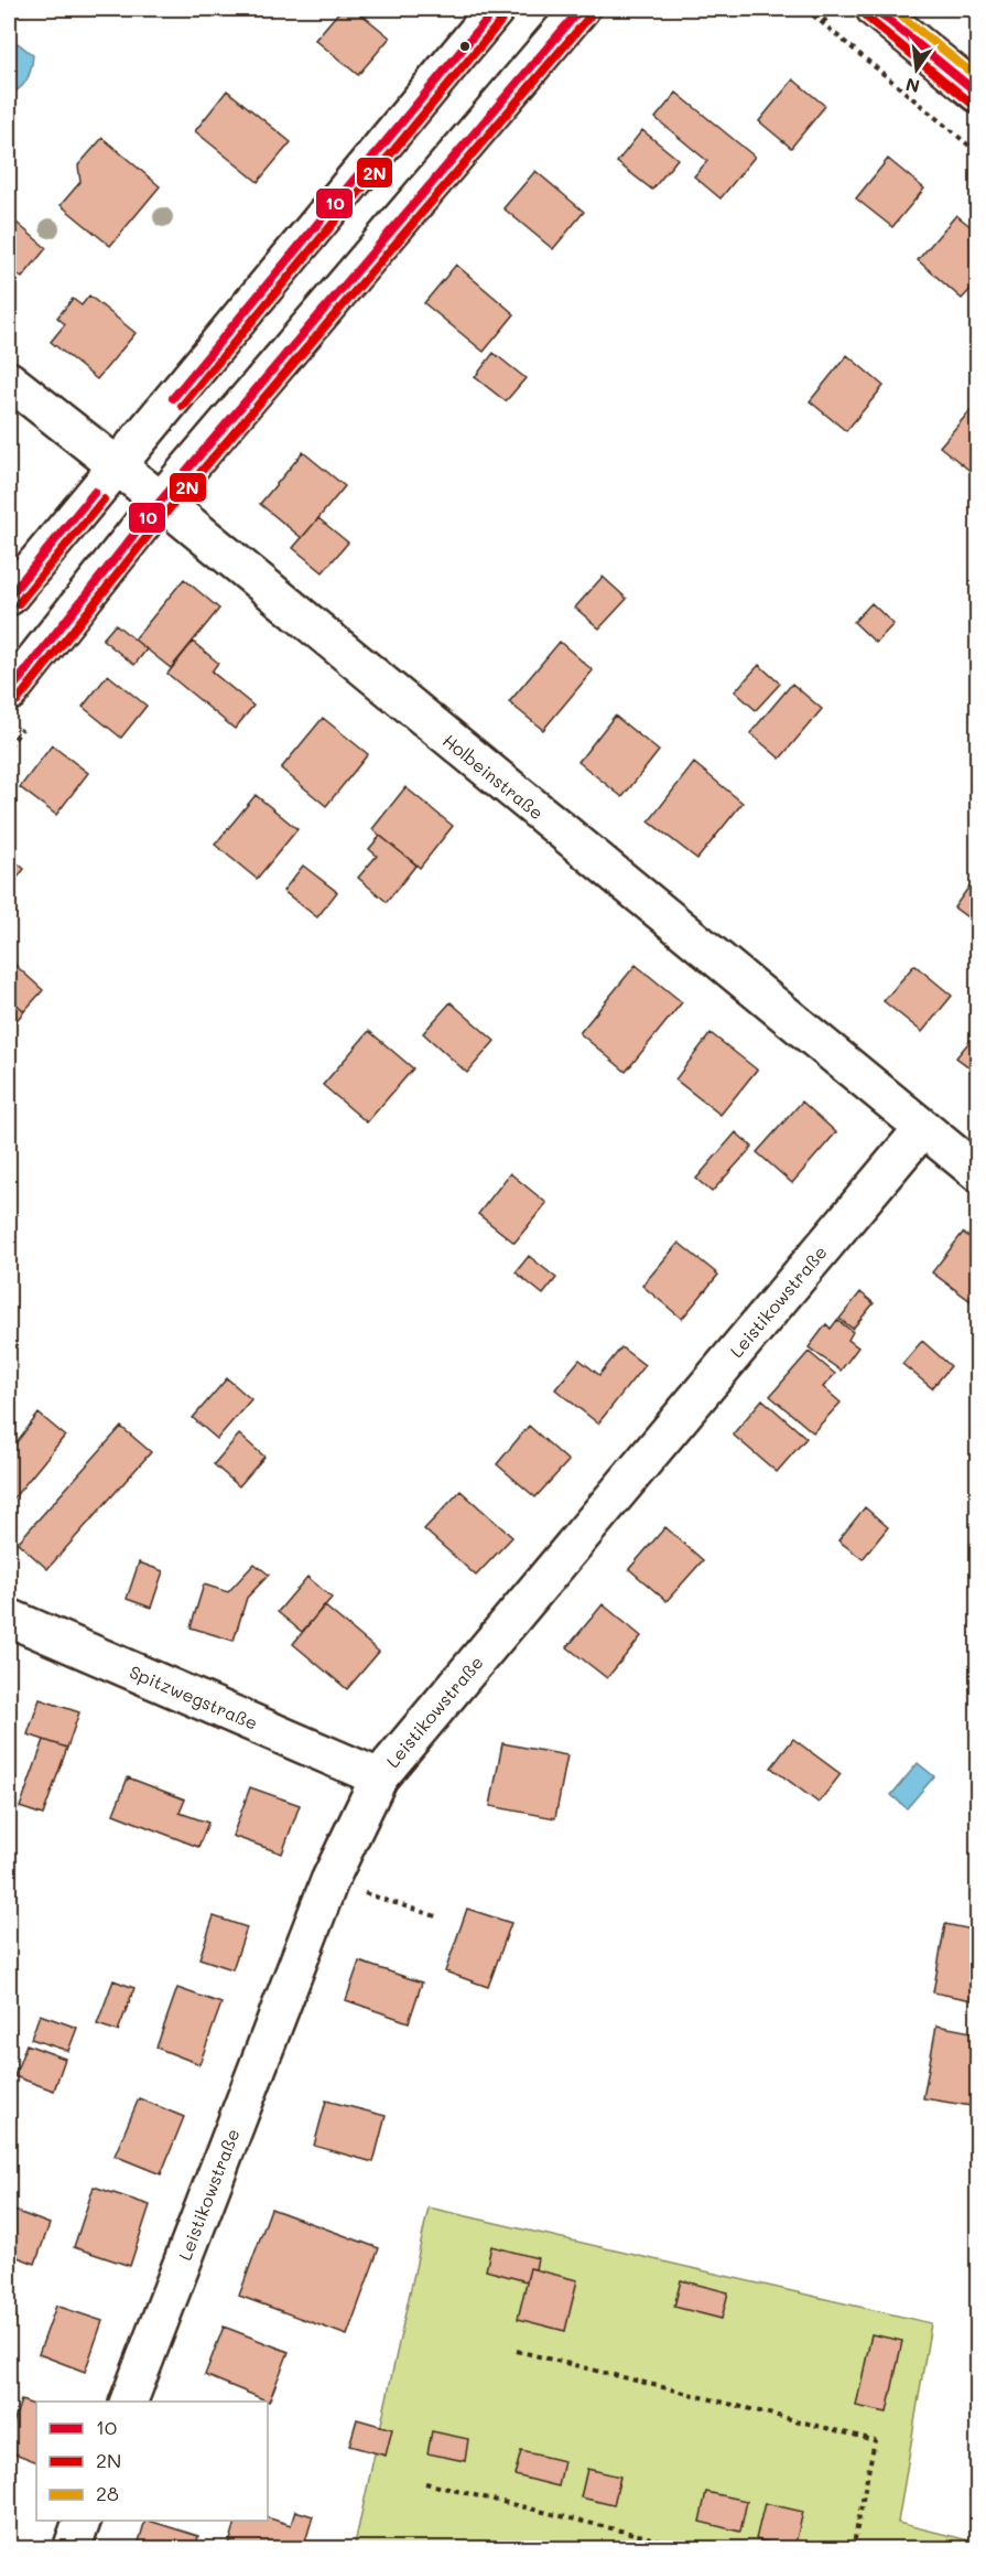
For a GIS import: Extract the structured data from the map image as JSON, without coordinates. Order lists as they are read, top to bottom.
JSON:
{
  "streets": {
    "street": ["Holbeinstraße", "Leistikowstraße", "Spitzwegstraße"]
  },
  "crossings": [
    ["Holbeinstraße", "Leistikowstraße"],
    ["Leistikowstraße", "Spitzwegstraße"]
  ],
  "lines": ["transit line 10", "transit line 28", "transit line 2N"],
  "legend": ["10", "2N", "28"],
  "north": "bottom"
}
